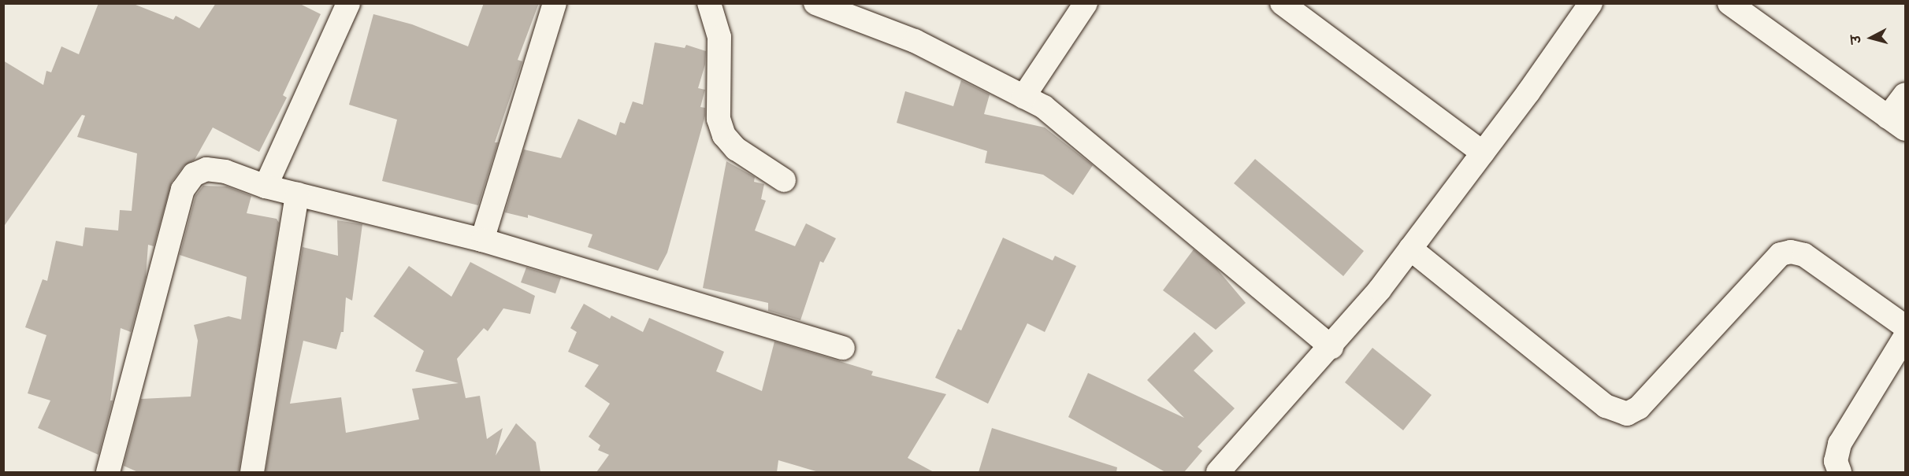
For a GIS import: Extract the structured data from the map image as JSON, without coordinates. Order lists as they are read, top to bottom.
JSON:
{
  "north": "left"
}
